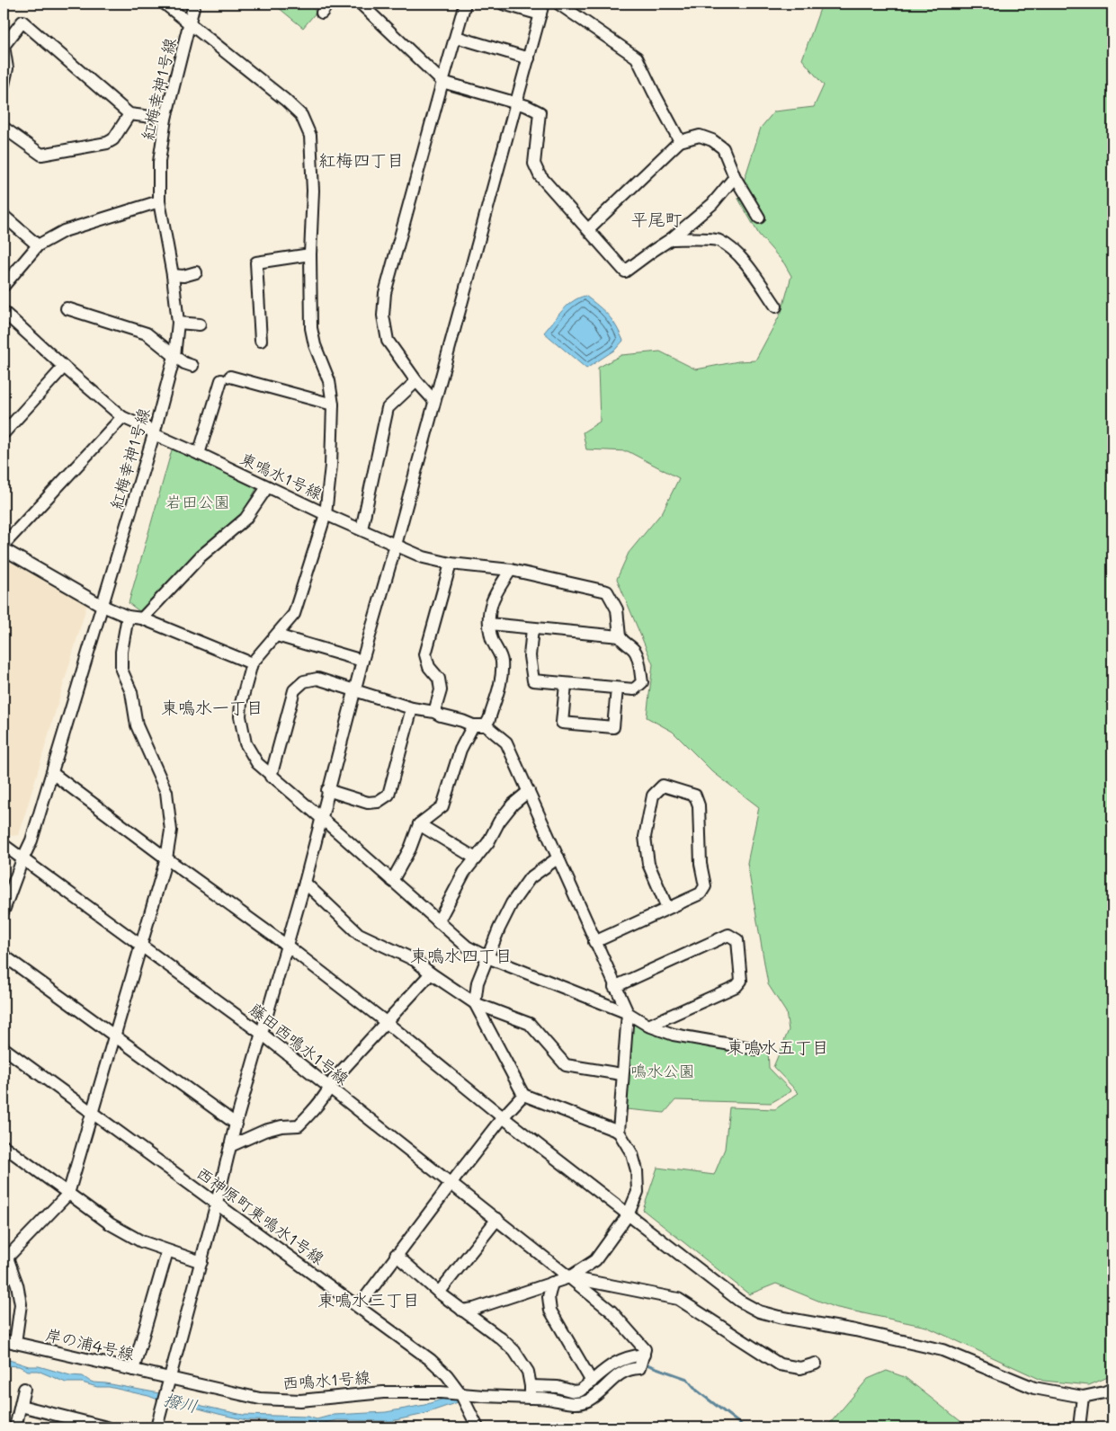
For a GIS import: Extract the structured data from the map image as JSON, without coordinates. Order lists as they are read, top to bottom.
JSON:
{
  "streets": {
    "street": [
      "紅梅幸神1号線",
      "東鳴水1号線",
      "藤田西鳴水1号線",
      "西神原町東鳴水1号線",
      "岸の浦4号線",
      "西鳴水1号線"
    ]
  },
  "crossings": [
    ["紅梅幸神1号線", "東鳴水1号線"],
    ["紅梅幸神1号線", "藤田西鳴水1号線"],
    ["藤田西鳴水1号線", "西鳴水1号線"],
    ["西神原町東鳴水1号線", "西鳴水1号線"],
    ["岸の浦4号線", "西鳴水1号線"]
  ],
  "districts": [
    "紅梅四丁目",
    "平尾町",
    "東鳴水一丁目",
    "東鳴水四丁目",
    "東鳴水五丁目",
    "東鳴水三丁目"
  ],
  "water": ["撥川"],
  "parks": ["岩田公園", "鳴水公園"]
}
